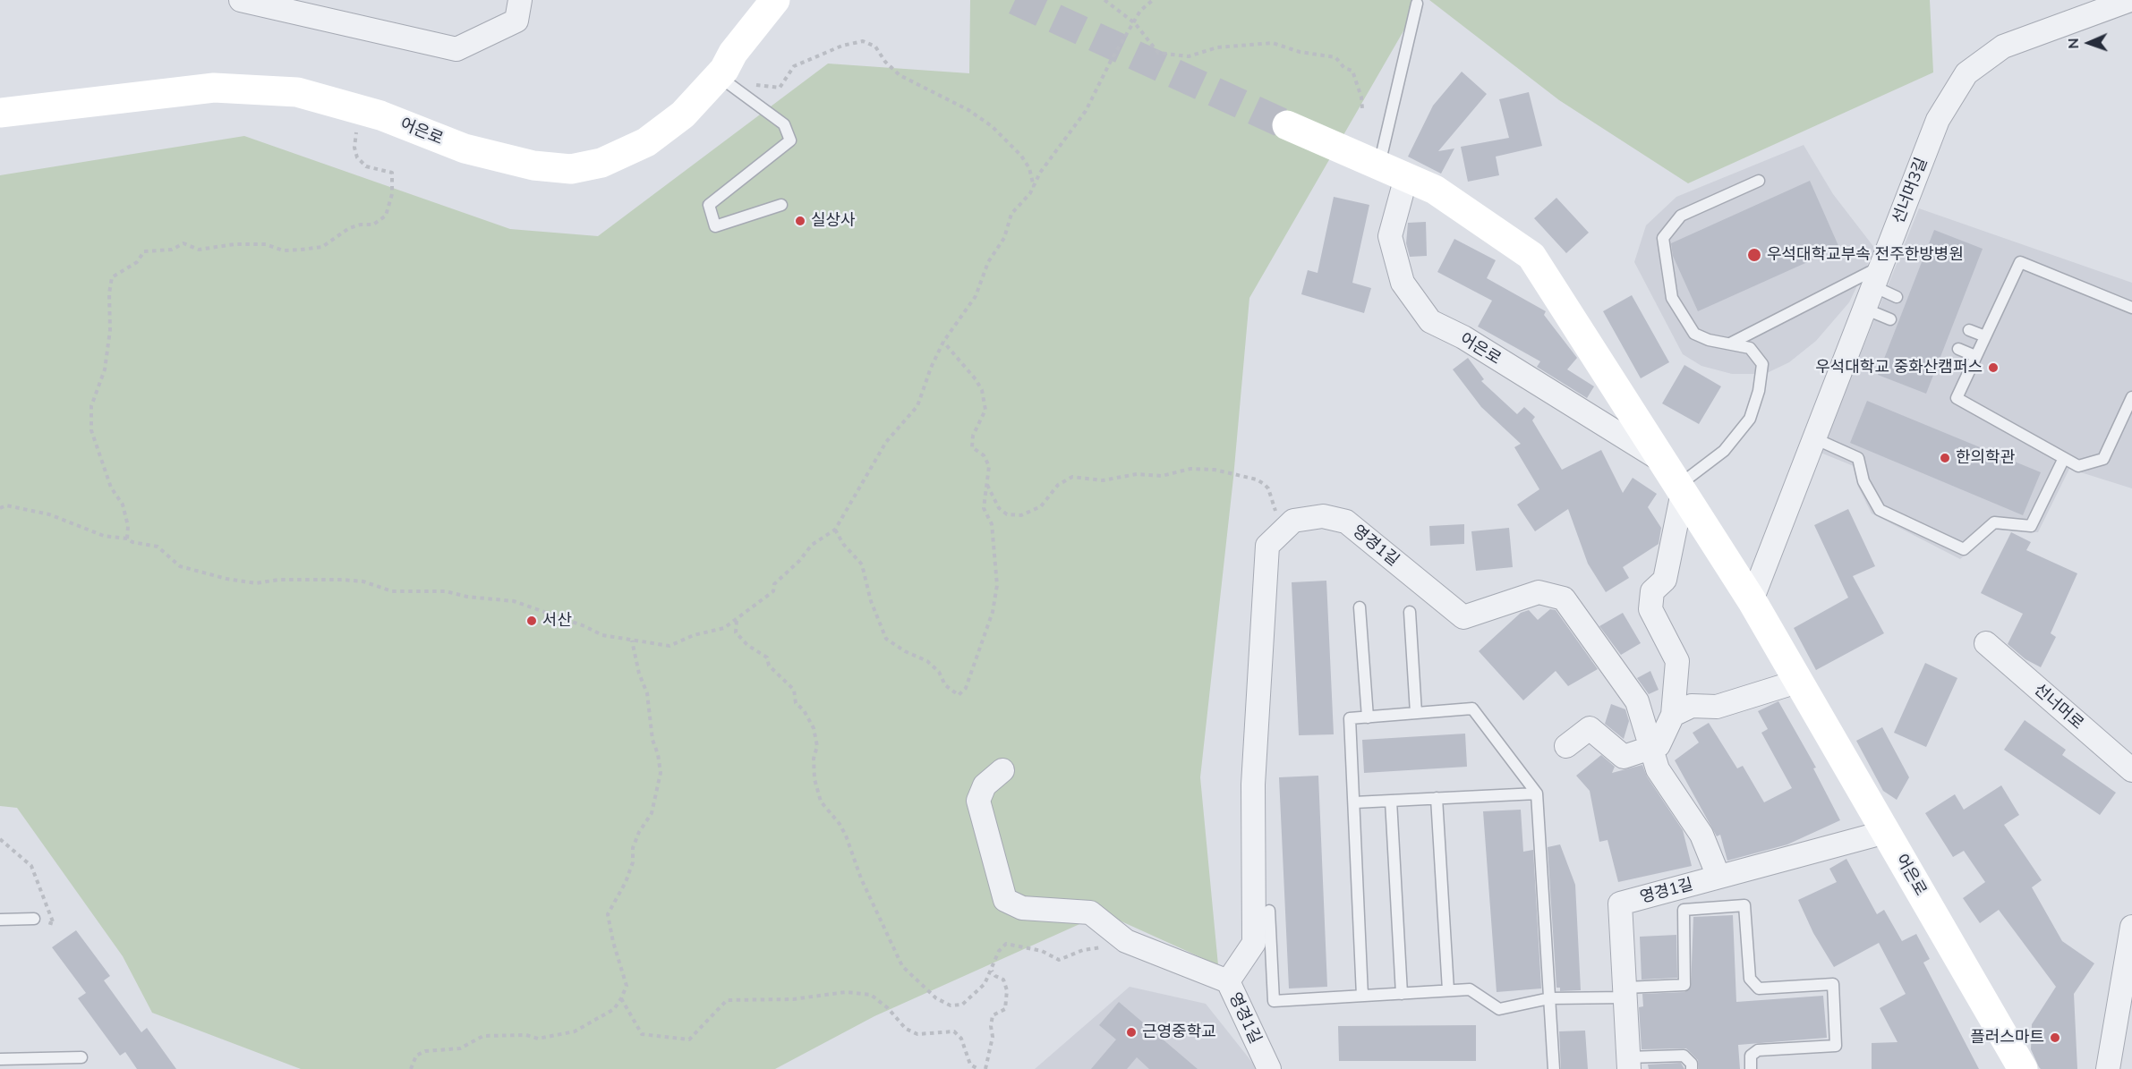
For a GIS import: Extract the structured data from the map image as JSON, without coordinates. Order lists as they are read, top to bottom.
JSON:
{
  "streets": {
    "street": [
      "어은로",
      "선너머3길",
      "영경1길",
      "선너머로"
    ]
  },
  "crossings": [
    ["어은로", "선너머3길"],
    ["어은로", "영경1길"]
  ],
  "places": [
    "실상사",
    "우석대학교부속 전주한방병원",
    "우석대학교 중화산캠퍼스",
    "한의학관",
    "서산",
    "근영중학교",
    "플러스마트"
  ],
  "north": "left"
}
